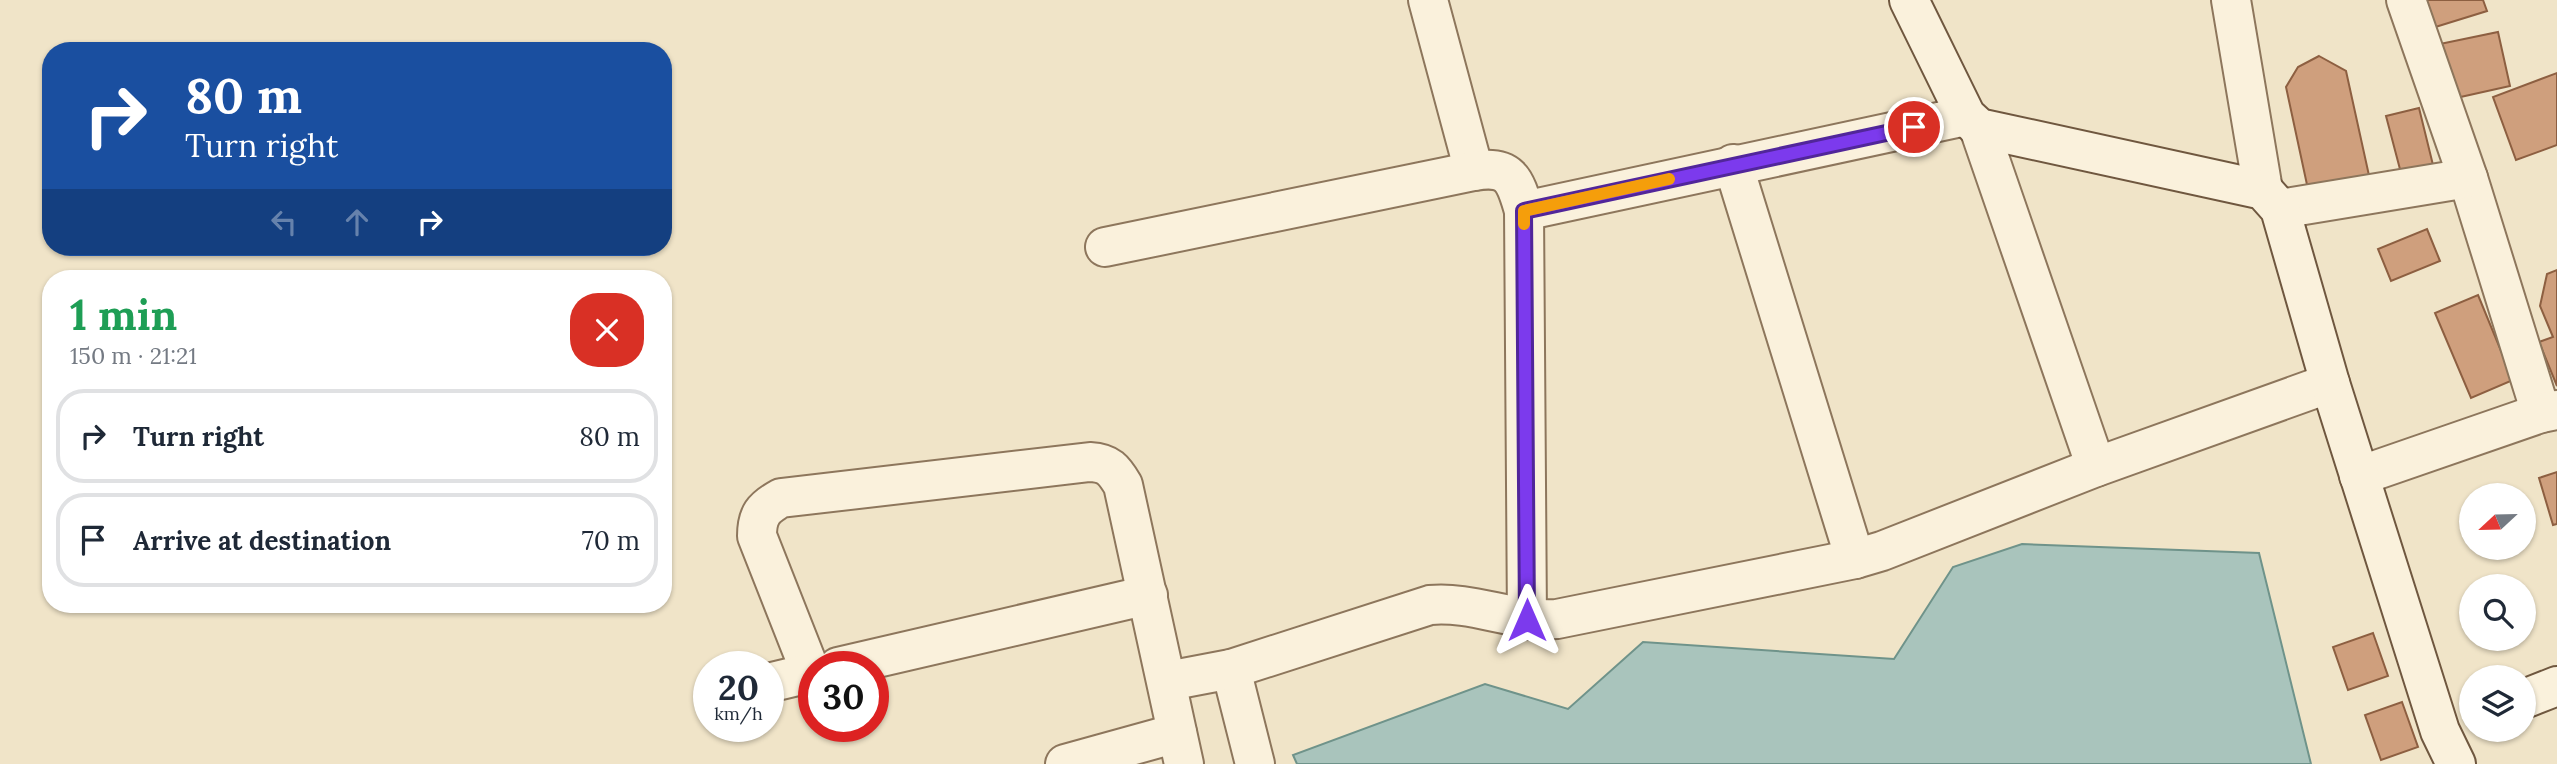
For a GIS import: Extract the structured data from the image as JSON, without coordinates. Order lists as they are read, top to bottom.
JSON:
{
  "north": "left",
  "page": {
    "turn": ["80 m", "Turn right"],
    "heading": ["1 min", "150 m · 21:21"],
    "list": [
      {
        "name": "Turn right",
        "value": "80 m"
      },
      {
        "name": "Arrive at destination",
        "value": "70 m"
      }
    ],
    "speed": "20 km/h",
    "limit": "30"
  }
}
